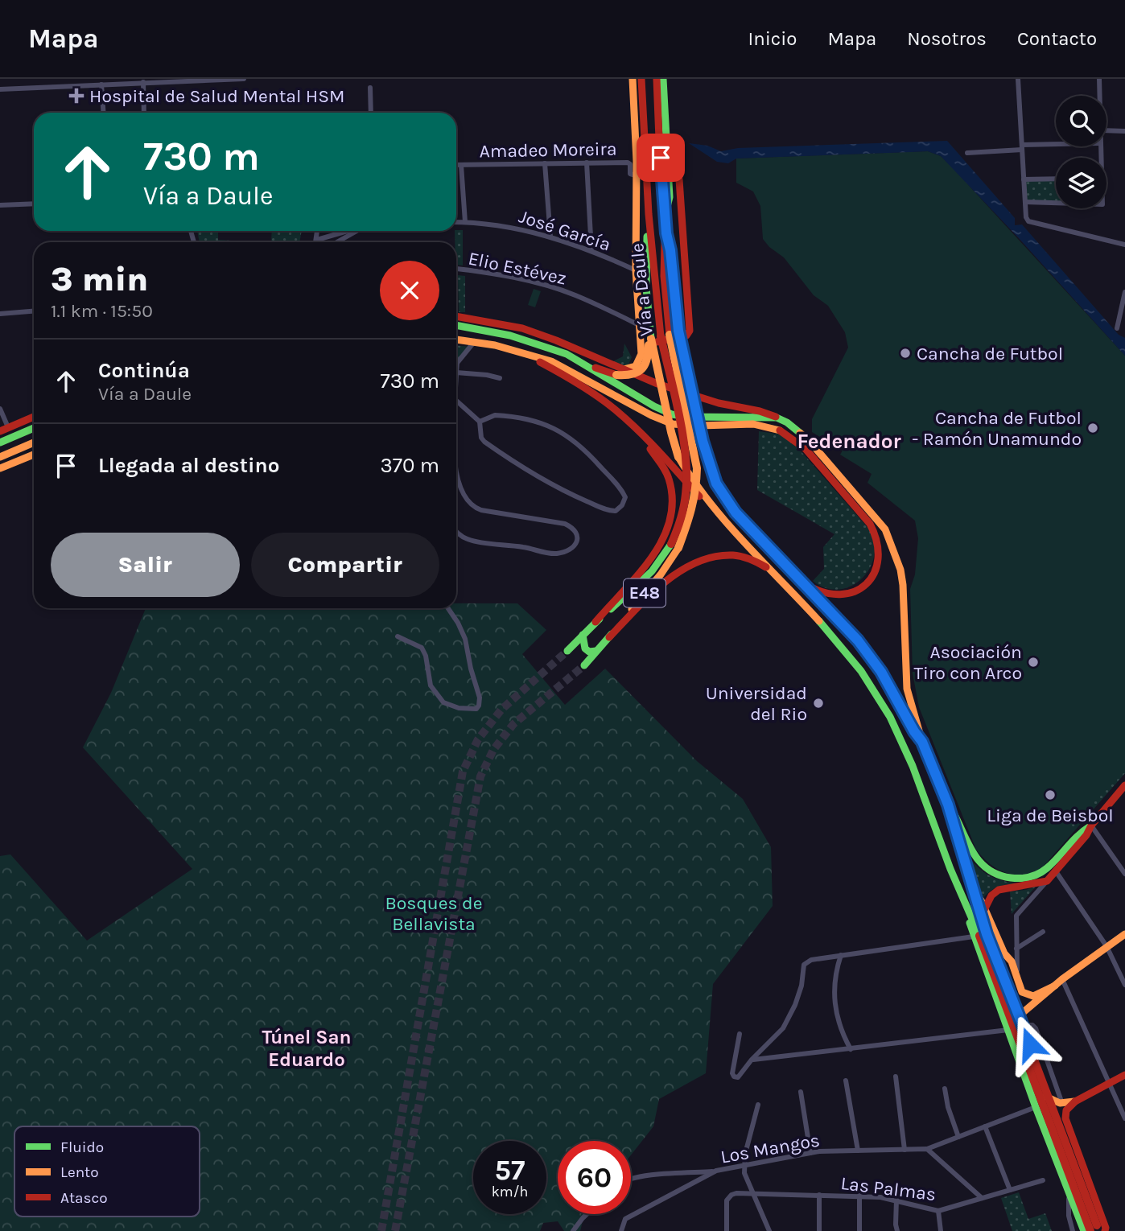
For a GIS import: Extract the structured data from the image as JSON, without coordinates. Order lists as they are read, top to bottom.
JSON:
{
  "streets": {
    "main road": ["Vía a Daule", "E48"],
    "street": [
      "Amadeo Moreira",
      "José García",
      "Elio Estévez",
      "Los Mangos",
      "Las Palmas"
    ]
  },
  "crossings": [
    ["Amadeo Moreira", "Vía a Daule"],
    ["José García", "Vía a Daule"],
    ["Elio Estévez", "Vía a Daule"]
  ],
  "districts": ["Fedenador", "Túnel San Eduardo"],
  "parks": ["Bosques de Bellavista"],
  "places": {
    "health": ["Hospital de Salud Mental HSM"],
    "other": [
      "Cancha de Futbol",
      "Cancha de Futbol - Ramón Unamundo",
      "Asociación Tiro con Arco",
      "Universidad del Rio",
      "Liga de Beisbol"
    ]
  },
  "legend": ["Fluido", "Lento", "Atasco"],
  "page": {
    "header": "Mapa",
    "nav": [
      "Inicio",
      "Mapa",
      "Nosotros",
      "Contacto"
    ],
    "turn": ["730 m", "Vía a Daule"],
    "heading": ["3 min", "1.1 km · 15:50"],
    "list": [
      {
        "name": "Continúa",
        "note": "Vía a Daule",
        "value": "730 m"
      },
      {
        "name": "Llegada al destino",
        "value": "370 m"
      }
    ],
    "buttons": ["Salir", "Compartir"],
    "speed": "57 km/h",
    "limit": "60"
  }
}
